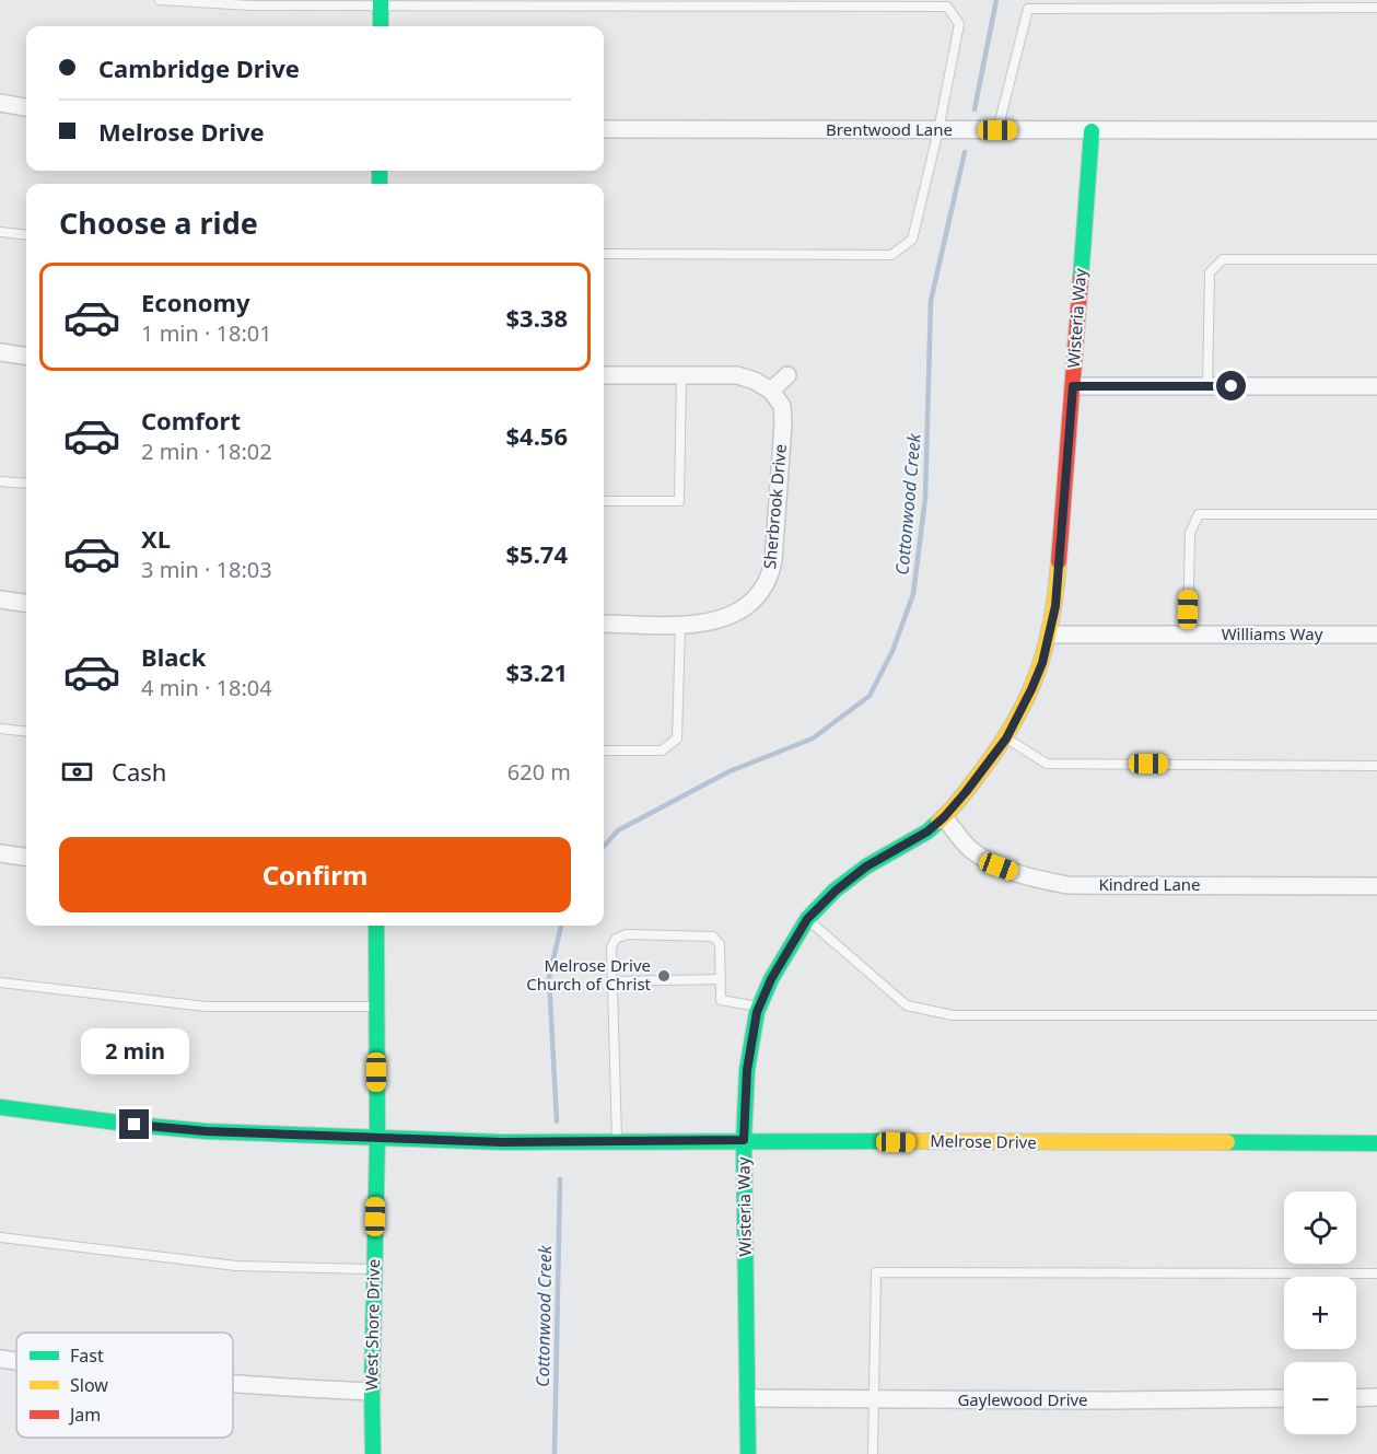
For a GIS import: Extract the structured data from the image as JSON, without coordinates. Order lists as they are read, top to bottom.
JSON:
{
  "streets": {
    "street": [
      "Brentwood Lane",
      "Wisteria Way",
      "Sherbrook Drive",
      "Williams Way",
      "Kindred Lane",
      "Melrose Drive",
      "West Shore Drive",
      "Gaylewood Drive"
    ]
  },
  "crossings": [
    ["Brentwood Lane", "Wisteria Way"],
    ["Wisteria Way", "Williams Way"],
    ["Wisteria Way", "Kindred Lane"],
    ["Wisteria Way", "Melrose Drive"],
    ["Wisteria Way", "Gaylewood Drive"],
    ["Melrose Drive", "West Shore Drive"]
  ],
  "water": ["Cottonwood Creek"],
  "places": ["Melrose Drive Church of Christ"],
  "legend": ["Fast", "Slow", "Jam"],
  "page": {
    "banner": ["Cambridge Drive", "Melrose Drive"],
    "heading": "Choose a ride",
    "list": [
      {
        "name": "Economy",
        "note": "1 min · 18:01",
        "value": "$3.38"
      },
      {
        "name": "Comfort",
        "note": "2 min · 18:02",
        "value": "$4.56"
      },
      {
        "name": "XL",
        "note": "3 min · 18:03",
        "value": "$5.74"
      },
      {
        "name": "Black",
        "note": "4 min · 18:04",
        "value": "$3.21"
      }
    ],
    "pay": ["Cash", "620 m"],
    "buttons": "Confirm",
    "bubble": "2 min",
    "map_buttons": ["+", "−"]
  }
}
